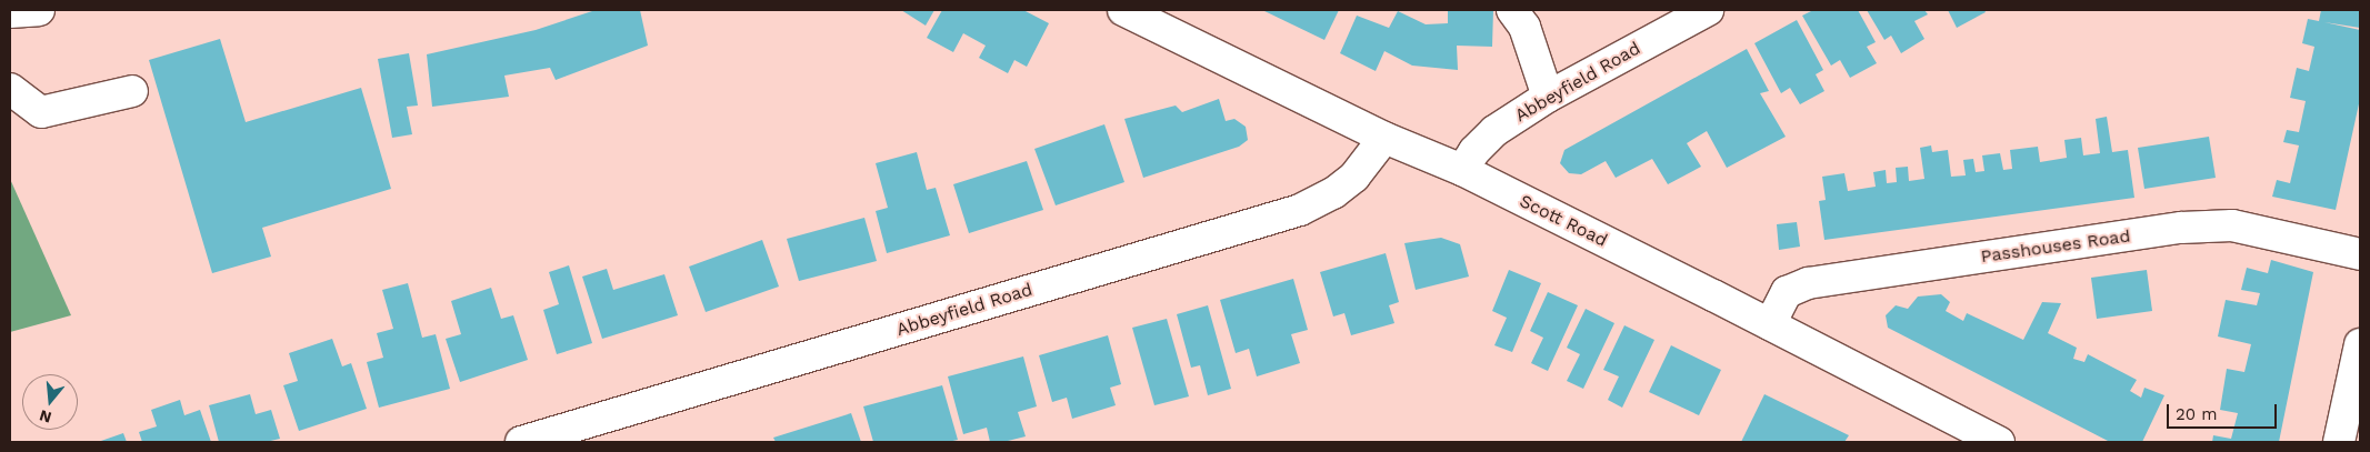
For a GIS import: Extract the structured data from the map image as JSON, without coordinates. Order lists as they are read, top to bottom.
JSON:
{
  "streets": {
    "street": ["Abbeyfield Road", "Scott Road", "Passhouses Road"]
  },
  "crossings": [
    ["Abbeyfield Road", "Scott Road"],
    ["Scott Road", "Passhouses Road"]
  ],
  "scale_bar": "20 m",
  "north": "bottom"
}
